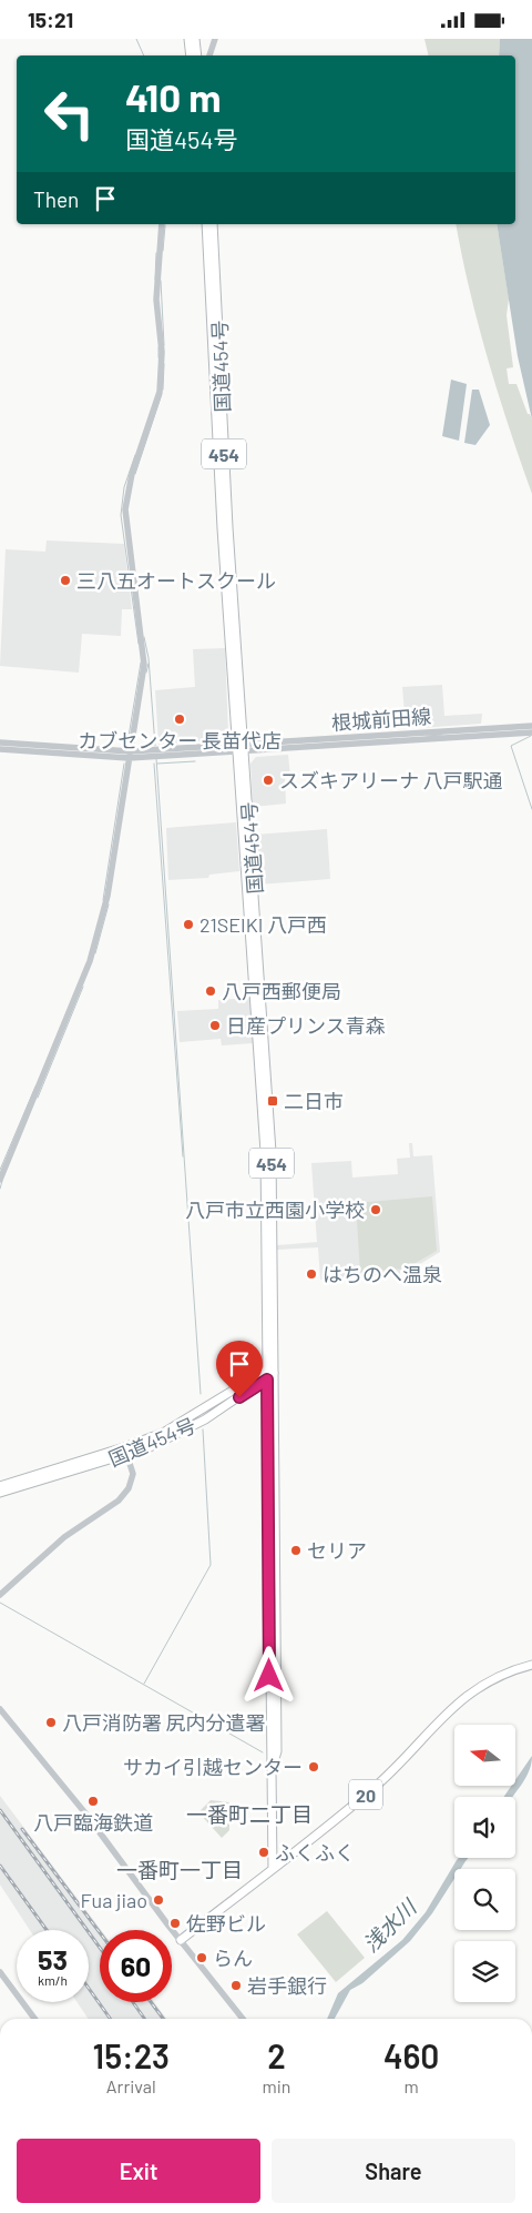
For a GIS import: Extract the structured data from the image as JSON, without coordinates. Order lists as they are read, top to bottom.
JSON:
{
  "streets": {
    "main road": ["国道454号", "454", "20"],
    "street": ["根城前田線"]
  },
  "crossings": [
    ["国道454号", "根城前田線"]
  ],
  "districts": ["一番町二丁目", "一番町一丁目"],
  "water": ["浅水川"],
  "places": {
    "other": [
      "三八五オートスクール",
      "カブセンター 長苗代店",
      "スズキアリーナ 八戸駅通",
      "21SEIKI 八戸西",
      "八戸西郵便局",
      "日産プリンス青森",
      "八戸市立西園小学校",
      "はちのへ温泉",
      "セリア",
      "八戸消防署 尻内分遣署",
      "サカイ引越センター",
      "八戸臨海鉄道",
      "ふくふく",
      "Fua jiao",
      "佐野ビル",
      "らん",
      "岩手銀行"
    ],
    "transit": ["二日市"]
  },
  "north": "left",
  "page": {
    "status": "15:21",
    "turn": ["410 m", "国道454号"],
    "then": "Then",
    "speed": "53 km/h",
    "limit": "60",
    "eta": [
      "15:23",
      "Arrival",
      "2",
      "min",
      "460",
      "m"
    ],
    "buttons": ["Exit", "Share"]
  }
}
